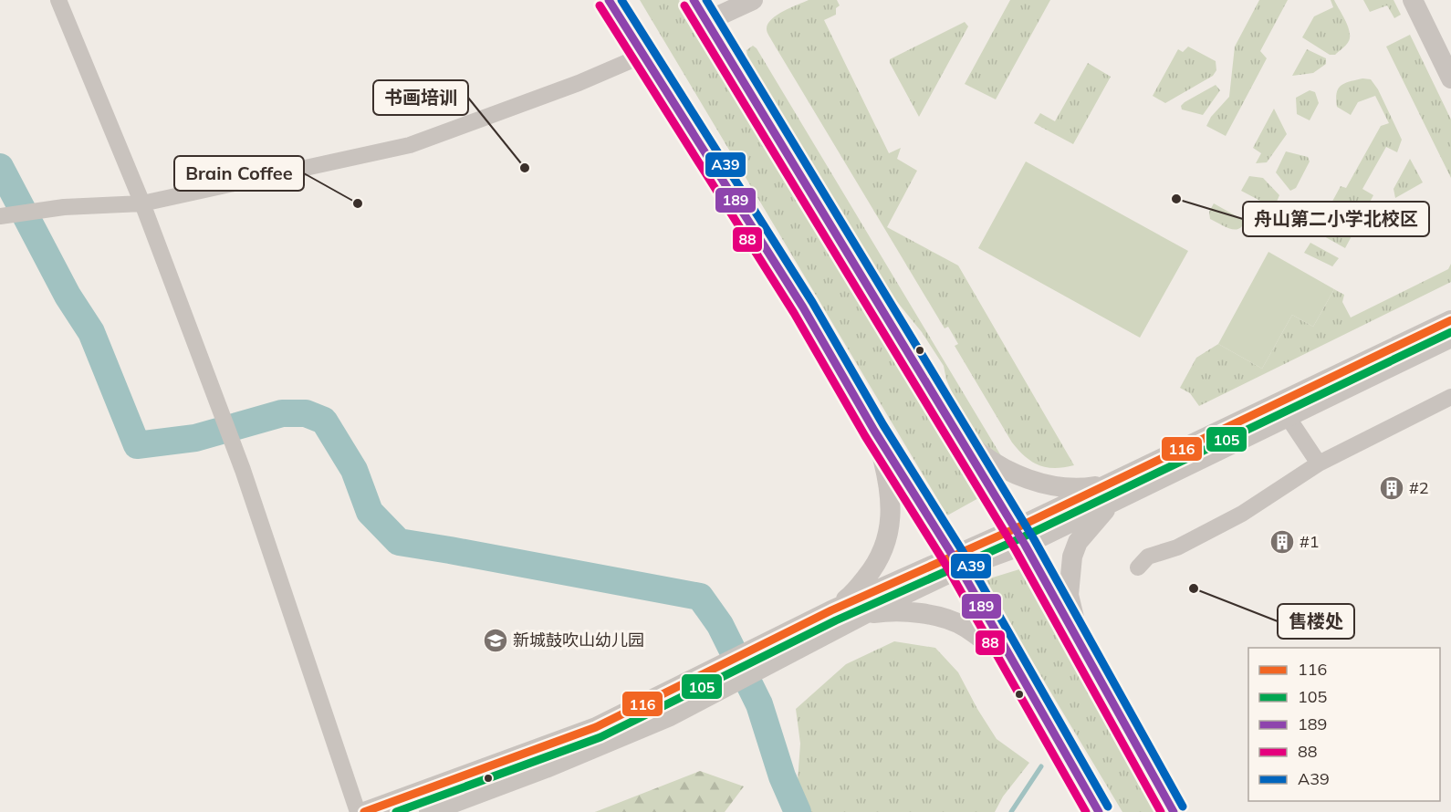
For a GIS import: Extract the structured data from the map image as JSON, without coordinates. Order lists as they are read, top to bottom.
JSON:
{
  "places": {
    "other": [
      "书画培训",
      "舟山第二小学北校区",
      "Brain Coffee",
      "售楼处"
    ],
    "building": ["#2", "#1"],
    "school or university": ["新城鼓吹山幼儿园"]
  },
  "lines": [
    "transit line 189",
    "transit line A39",
    "transit line 88",
    "transit line 116",
    "transit line 105"
  ],
  "legend": [
    "116",
    "105",
    "189",
    "88",
    "A39"
  ]
}
